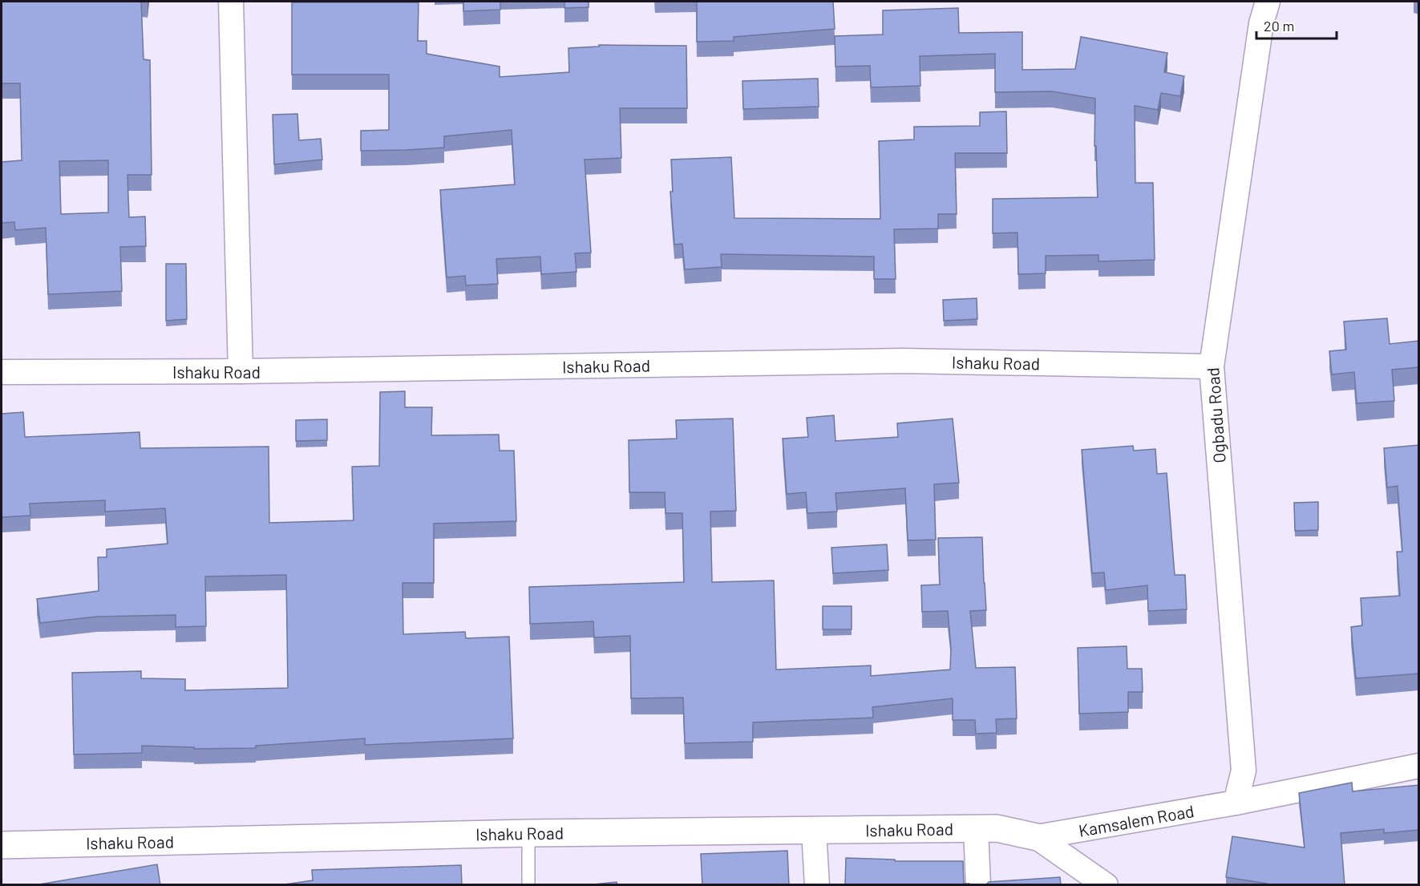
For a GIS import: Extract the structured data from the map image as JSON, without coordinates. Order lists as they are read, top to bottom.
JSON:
{
  "streets": {
    "street": ["Ishaku Road", "Ogbadu Road", "Kamsalem Road"]
  },
  "crossings": [
    ["Ishaku Road", "Ogbadu Road"],
    ["Ishaku Road", "Kamsalem Road"],
    ["Ogbadu Road", "Kamsalem Road"]
  ],
  "scale_bar": "20 m"
}
